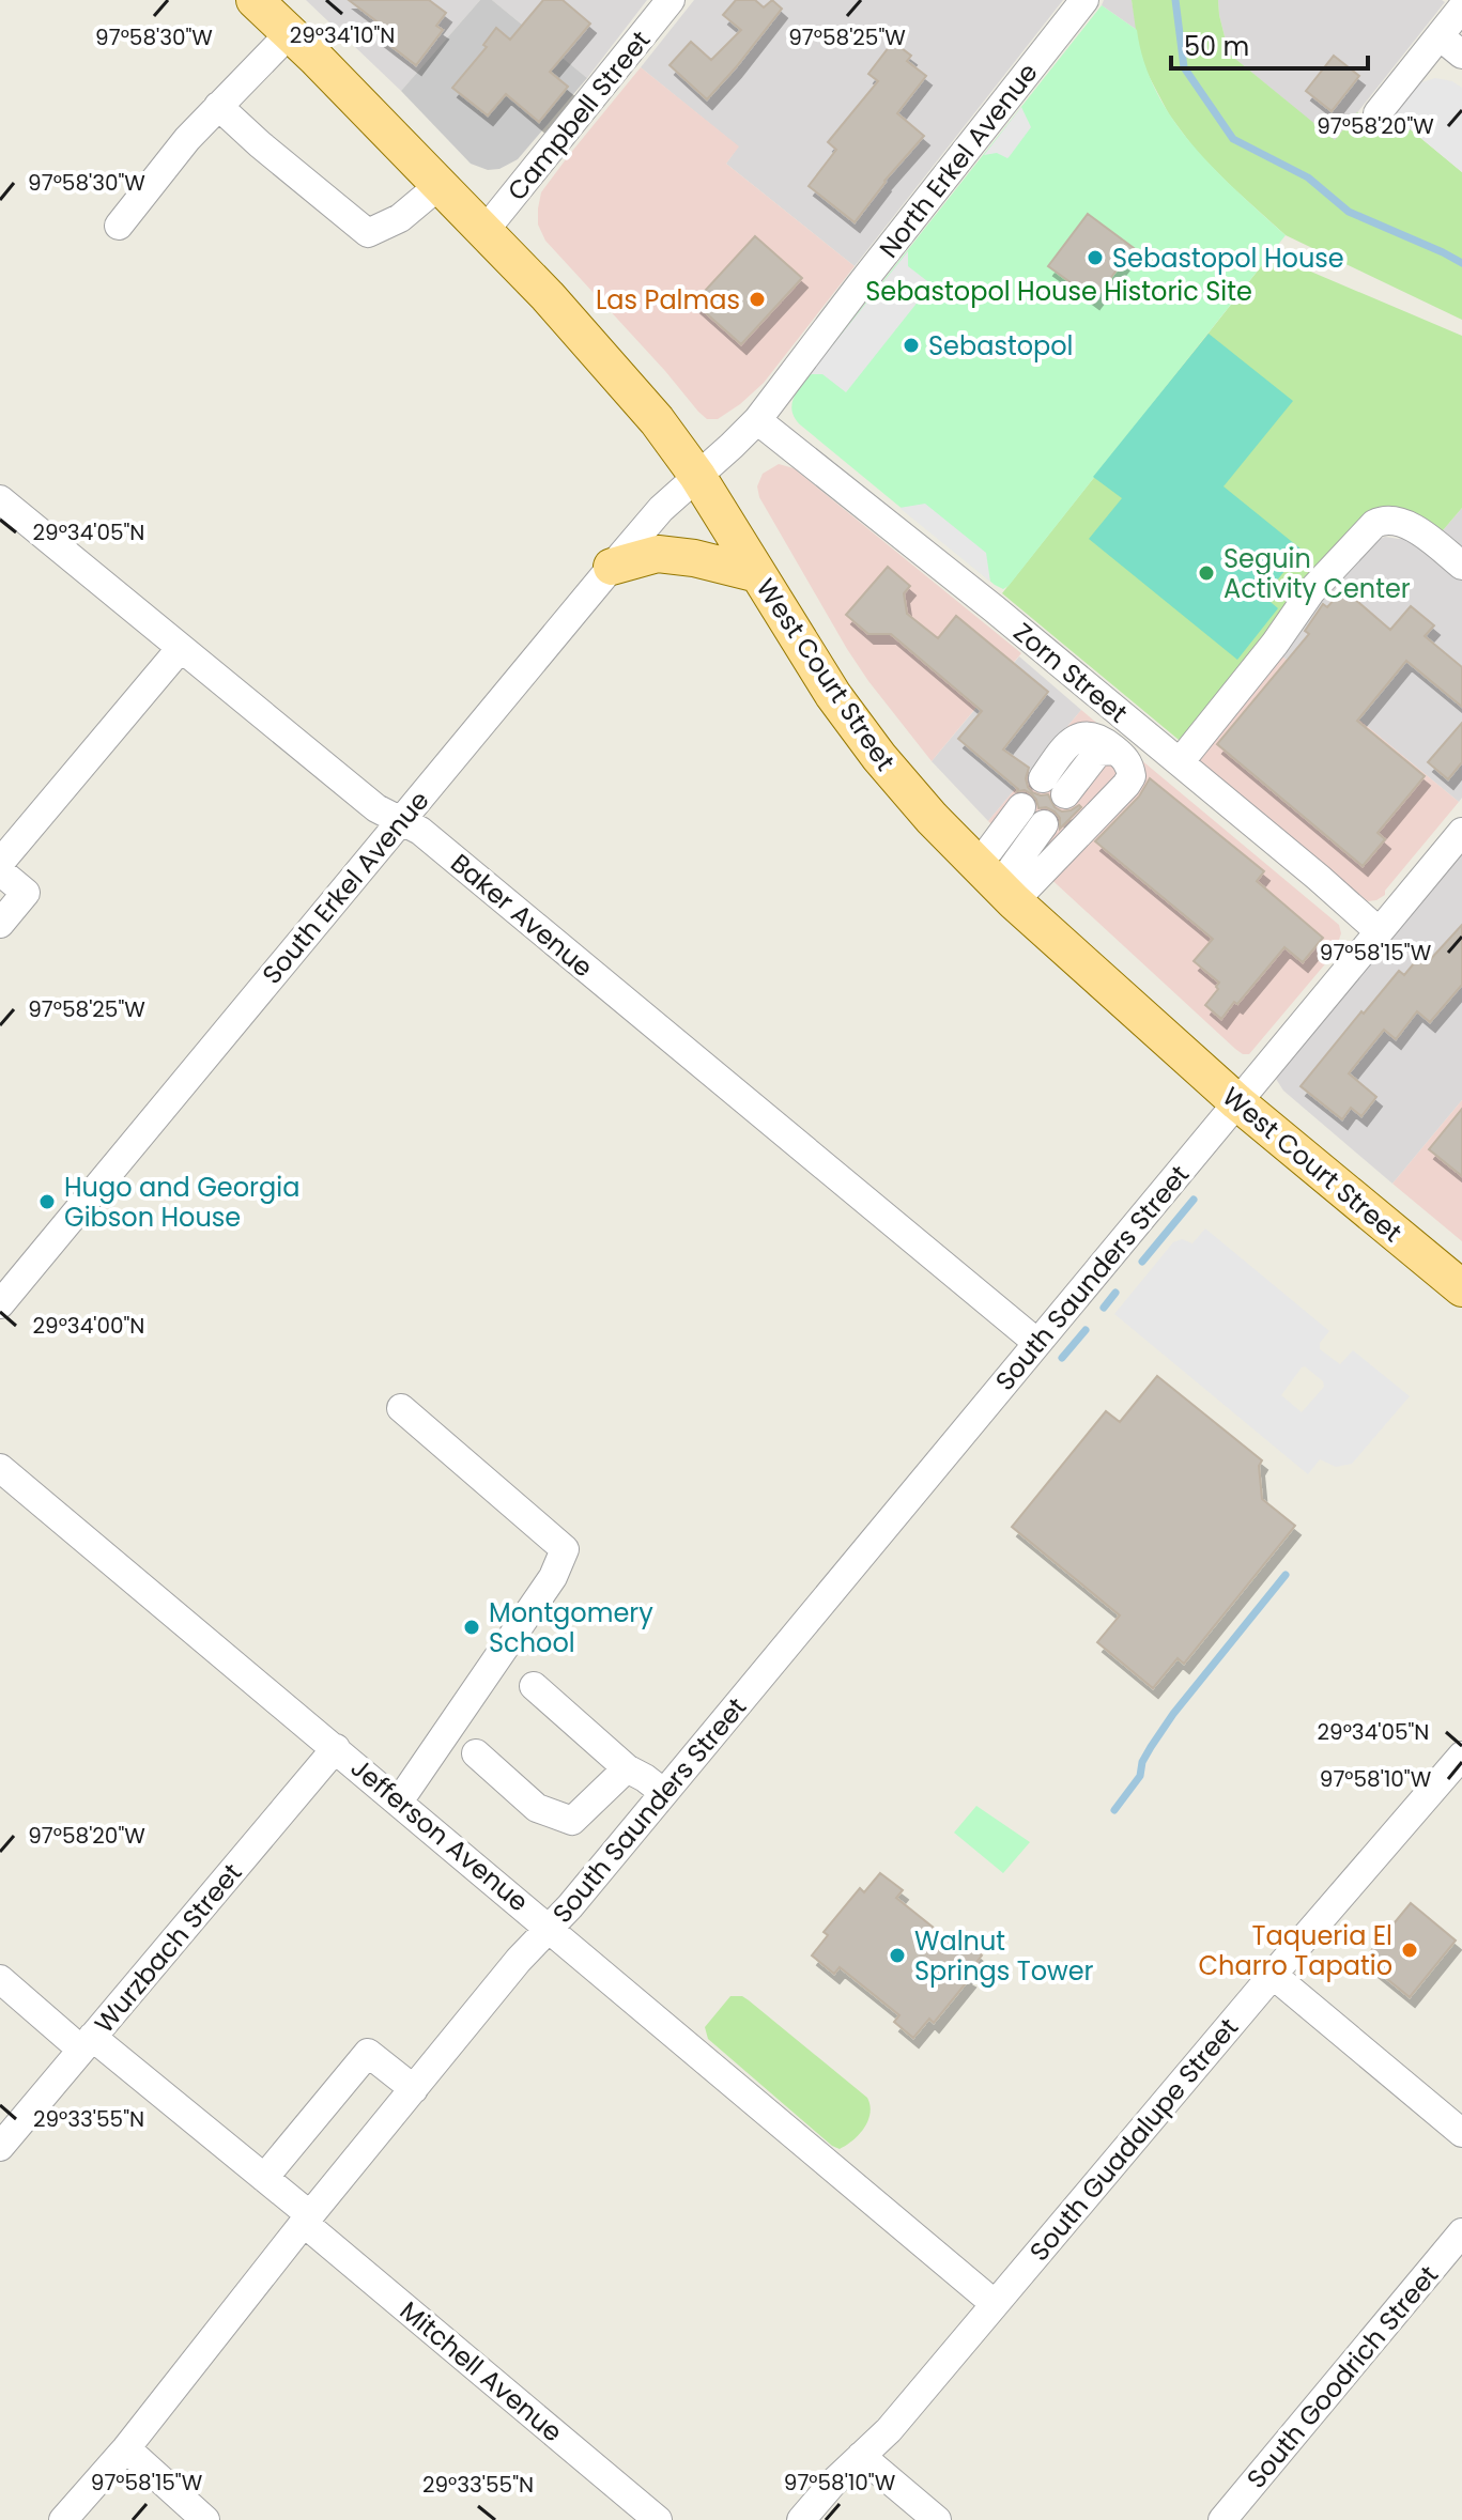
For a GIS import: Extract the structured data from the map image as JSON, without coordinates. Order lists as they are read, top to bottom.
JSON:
{
  "streets": {
    "main road": ["West Court Street"],
    "street": [
      "Campbell Street",
      "North Erkel Avenue",
      "Zorn Street",
      "South Erkel Avenue",
      "Baker Avenue",
      "South Saunders Street",
      "Jefferson Avenue",
      "Wurzbach Street",
      "South Guadalupe Street",
      "Mitchell Avenue",
      "South Goodrich Street"
    ]
  },
  "crossings": [
    ["Campbell Street", "West Court Street"],
    ["North Erkel Avenue", "Zorn Street"],
    ["North Erkel Avenue", "West Court Street"],
    ["North Erkel Avenue", "South Erkel Avenue"],
    ["Zorn Street", "South Saunders Street"],
    ["West Court Street", "South Erkel Avenue"],
    ["West Court Street", "South Saunders Street"],
    ["South Erkel Avenue", "Baker Avenue"],
    ["Baker Avenue", "South Saunders Street"],
    ["South Saunders Street", "Jefferson Avenue"],
    ["South Saunders Street", "Mitchell Avenue"],
    ["Jefferson Avenue", "Wurzbach Street"],
    ["Jefferson Avenue", "South Guadalupe Street"],
    ["Wurzbach Street", "Mitchell Avenue"]
  ],
  "parks": ["Sebastopol House Historic Site"],
  "places": [
    "Sebastopol House",
    "Las Palmas",
    "Sebastopol",
    "Seguin Activity Center",
    "Hugo and Georgia Gibson House",
    "Montgomery School",
    "Taqueria El Charro Tapatio",
    "Walnut Springs Tower"
  ],
  "scale_bar": "50 m",
  "coordinates": [
    "29°34'10\"N",
    "97°58'30\"W",
    "97°58'25\"W",
    "97°58'20\"W",
    "29°34'05\"N",
    "97°58'15\"W",
    "29°34'00\"N",
    "97°58'10\"W",
    "29°33'55\"N"
  ]
}
